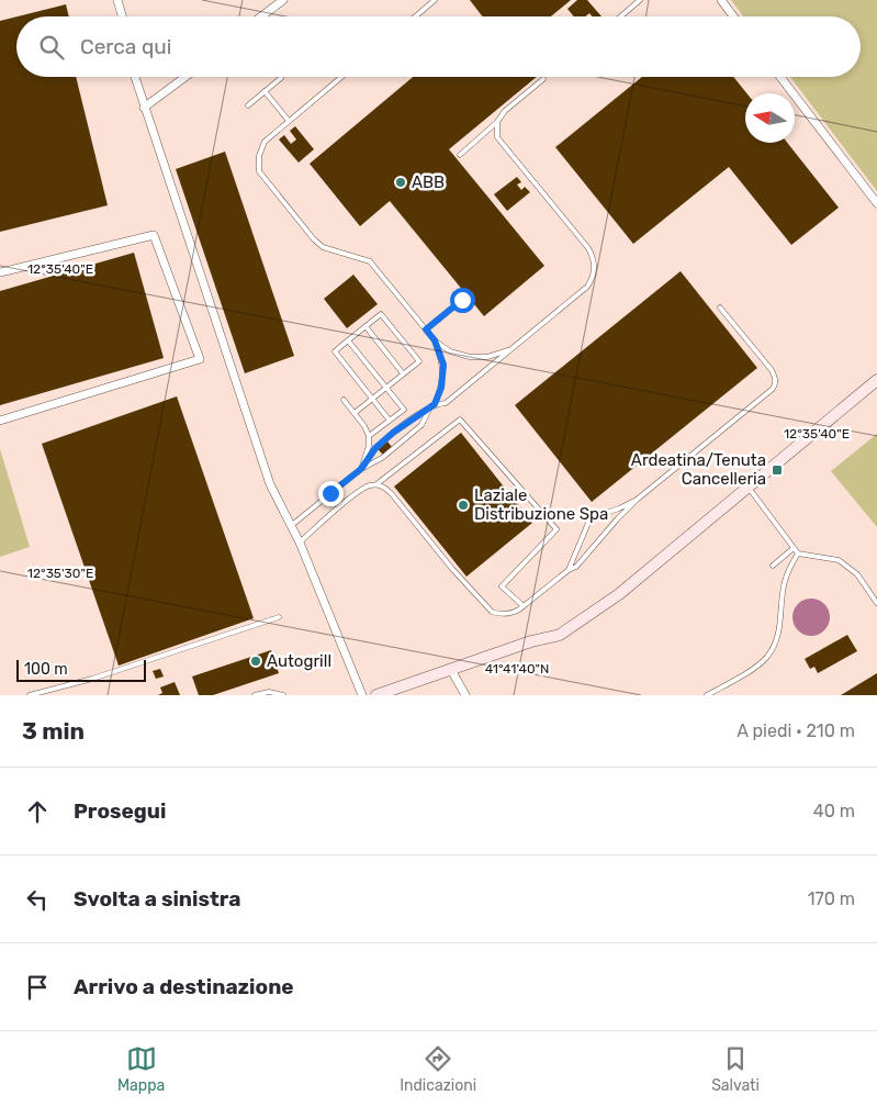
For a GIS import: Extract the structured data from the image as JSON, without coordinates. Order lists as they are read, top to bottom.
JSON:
{
  "places": {
    "other": ["ABB", "Laziale Distribuzione Spa", "Autogrill"],
    "transit": ["Ardeatina/Tenuta Cancelleria"]
  },
  "scale_bar": "100 m",
  "north": "left",
  "page": {
    "search": "Cerca qui",
    "scale": "100 m",
    "heading": ["3 min", "A piedi · 210 m"],
    "list": [
      ["Prosegui", "40 m"],
      ["Svolta a sinistra", "170 m"],
      "Arrivo a destinazione"
    ],
    "nav": ["Mappa", "Indicazioni", "Salvati"]
  },
  "coordinates": ["12°35'40\"E", "12°35'30\"E", "41°41'40\"N"]
}
